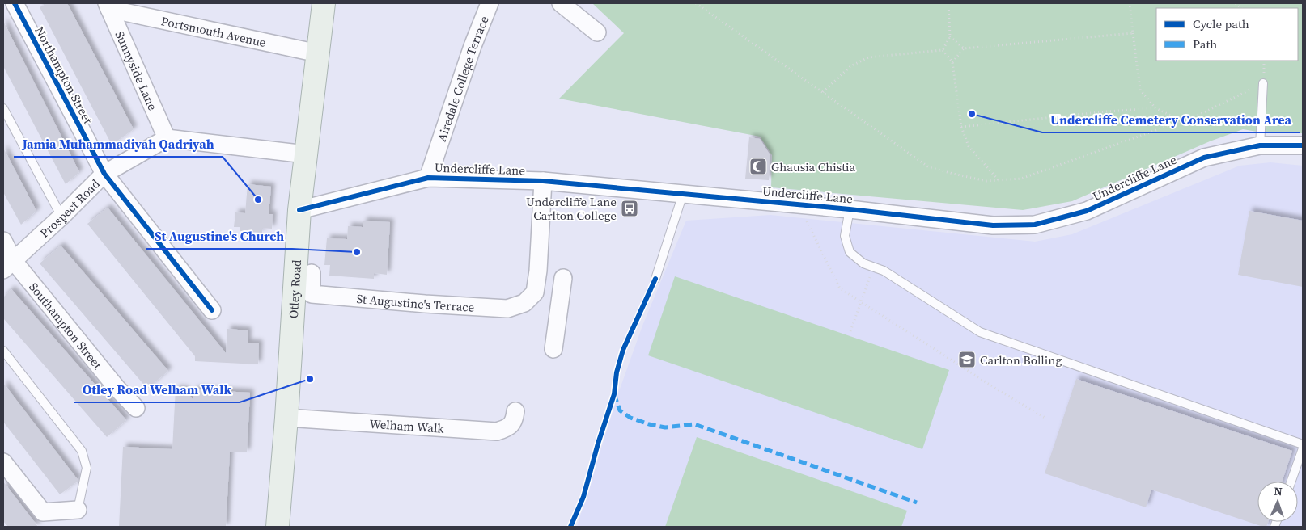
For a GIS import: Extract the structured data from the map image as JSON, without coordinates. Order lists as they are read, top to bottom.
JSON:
{
  "streets": {
    "main road": ["Otley Road"],
    "street": [
      "Portsmouth Avenue",
      "Sunnyside Lane",
      "Northampton Street",
      "Airedale College Terrace",
      "Undercliffe Lane",
      "Prospect Road",
      "St Augustine's Terrace",
      "Southampton Street",
      "Welham Walk"
    ]
  },
  "crossings": [
    ["Portsmouth Avenue", "Sunnyside Lane"],
    ["Portsmouth Avenue", "Otley Road"],
    ["Sunnyside Lane", "Prospect Road"],
    ["Northampton Street", "Prospect Road"],
    ["Airedale College Terrace", "Undercliffe Lane"],
    ["Undercliffe Lane", "Otley Road"],
    ["Prospect Road", "Southampton Street"],
    ["Otley Road", "Welham Walk"]
  ],
  "places": {
    "other": [
      "Undercliffe Cemetery Conservation Area",
      "Jamia Muhammadiyah Qadriyah",
      "St Augustine's Church",
      "Otley Road Welham Walk"
    ],
    "mosque": ["Ghausia Chistia"],
    "bus stop": ["Undercliffe Lane Carlton College"],
    "school or university": ["Carlton Bolling"]
  },
  "legend": ["Cycle path", "Path"],
  "north": "top"
}
